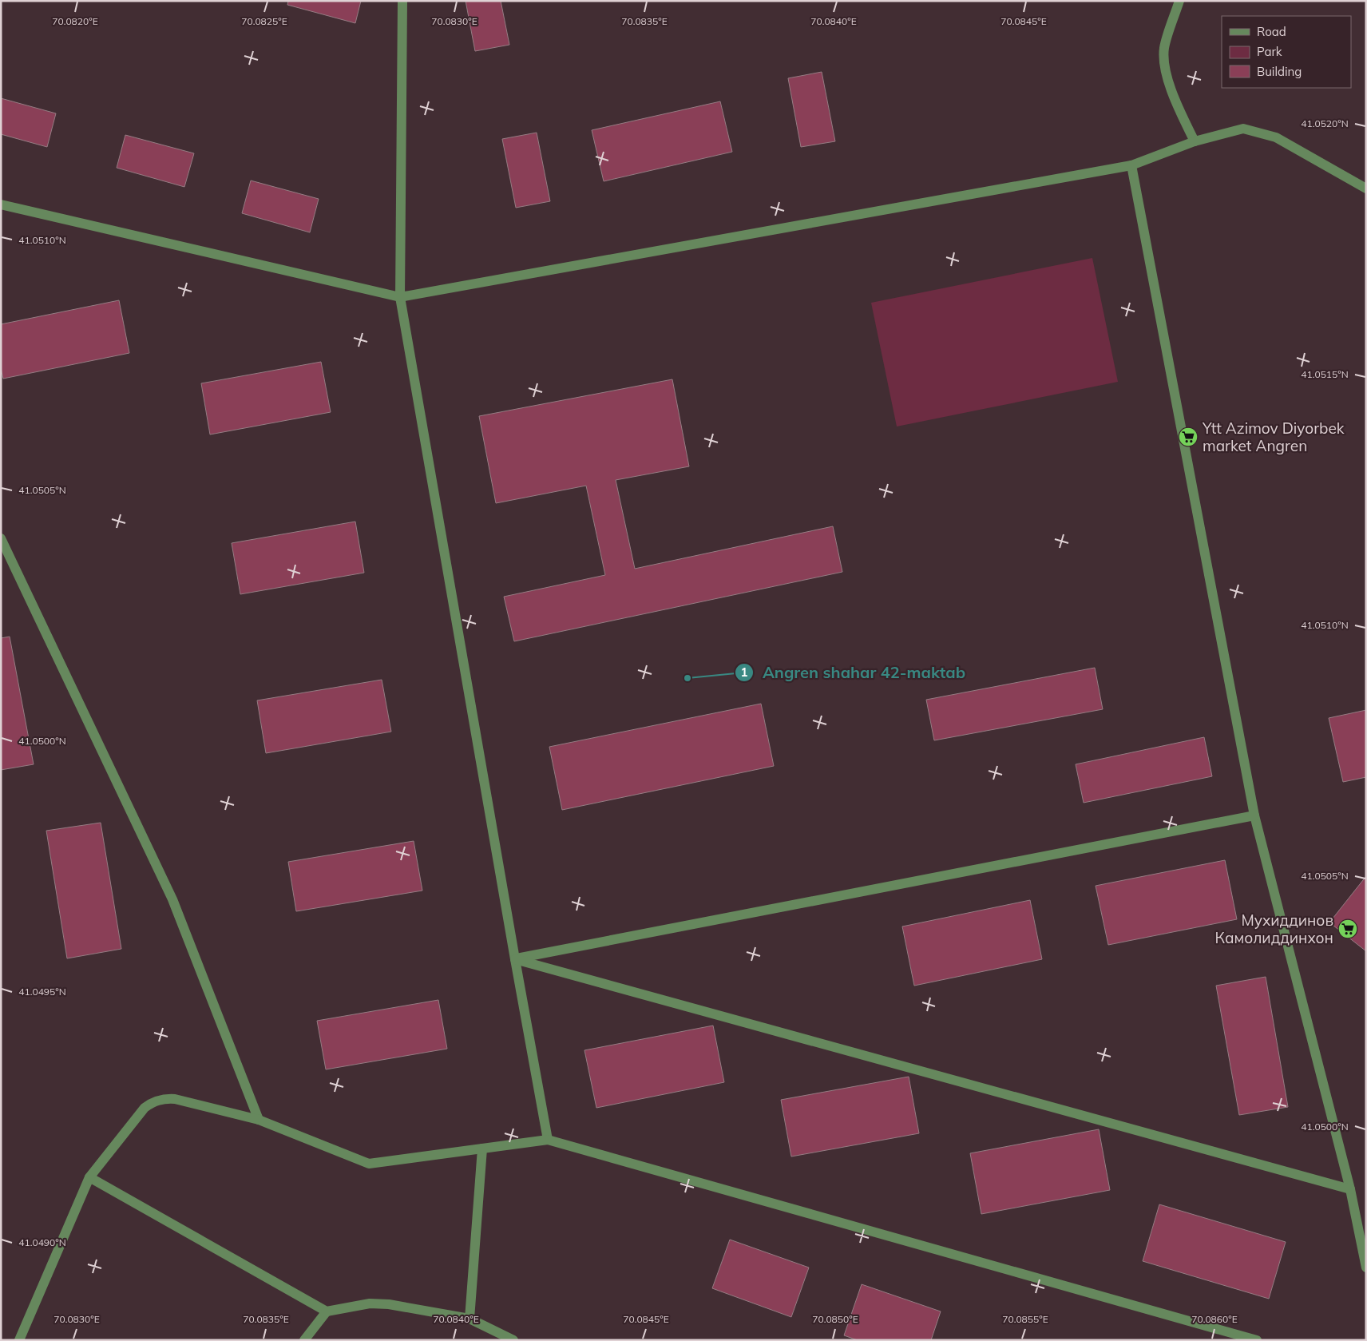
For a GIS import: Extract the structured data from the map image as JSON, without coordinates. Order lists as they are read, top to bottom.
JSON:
{
  "places": {
    "supermarket": ["Ytt Azimov Diyorbek market Angren", "Мухиддинов Камолиддинхон"],
    "other": ["Angren shahar 42-maktab"]
  },
  "legend": ["Road", "Park", "Building"],
  "coordinates": [
    "70.0820°E",
    "70.0825°E",
    "70.0830°E",
    "70.0835°E",
    "70.0840°E",
    "70.0845°E",
    "41.0520°N",
    "41.0510°N",
    "41.0515°N",
    "41.0505°N",
    "41.0500°N",
    "41.0495°N",
    "41.0490°N",
    "70.0850°E",
    "70.0855°E",
    "70.0860°E"
  ]
}
